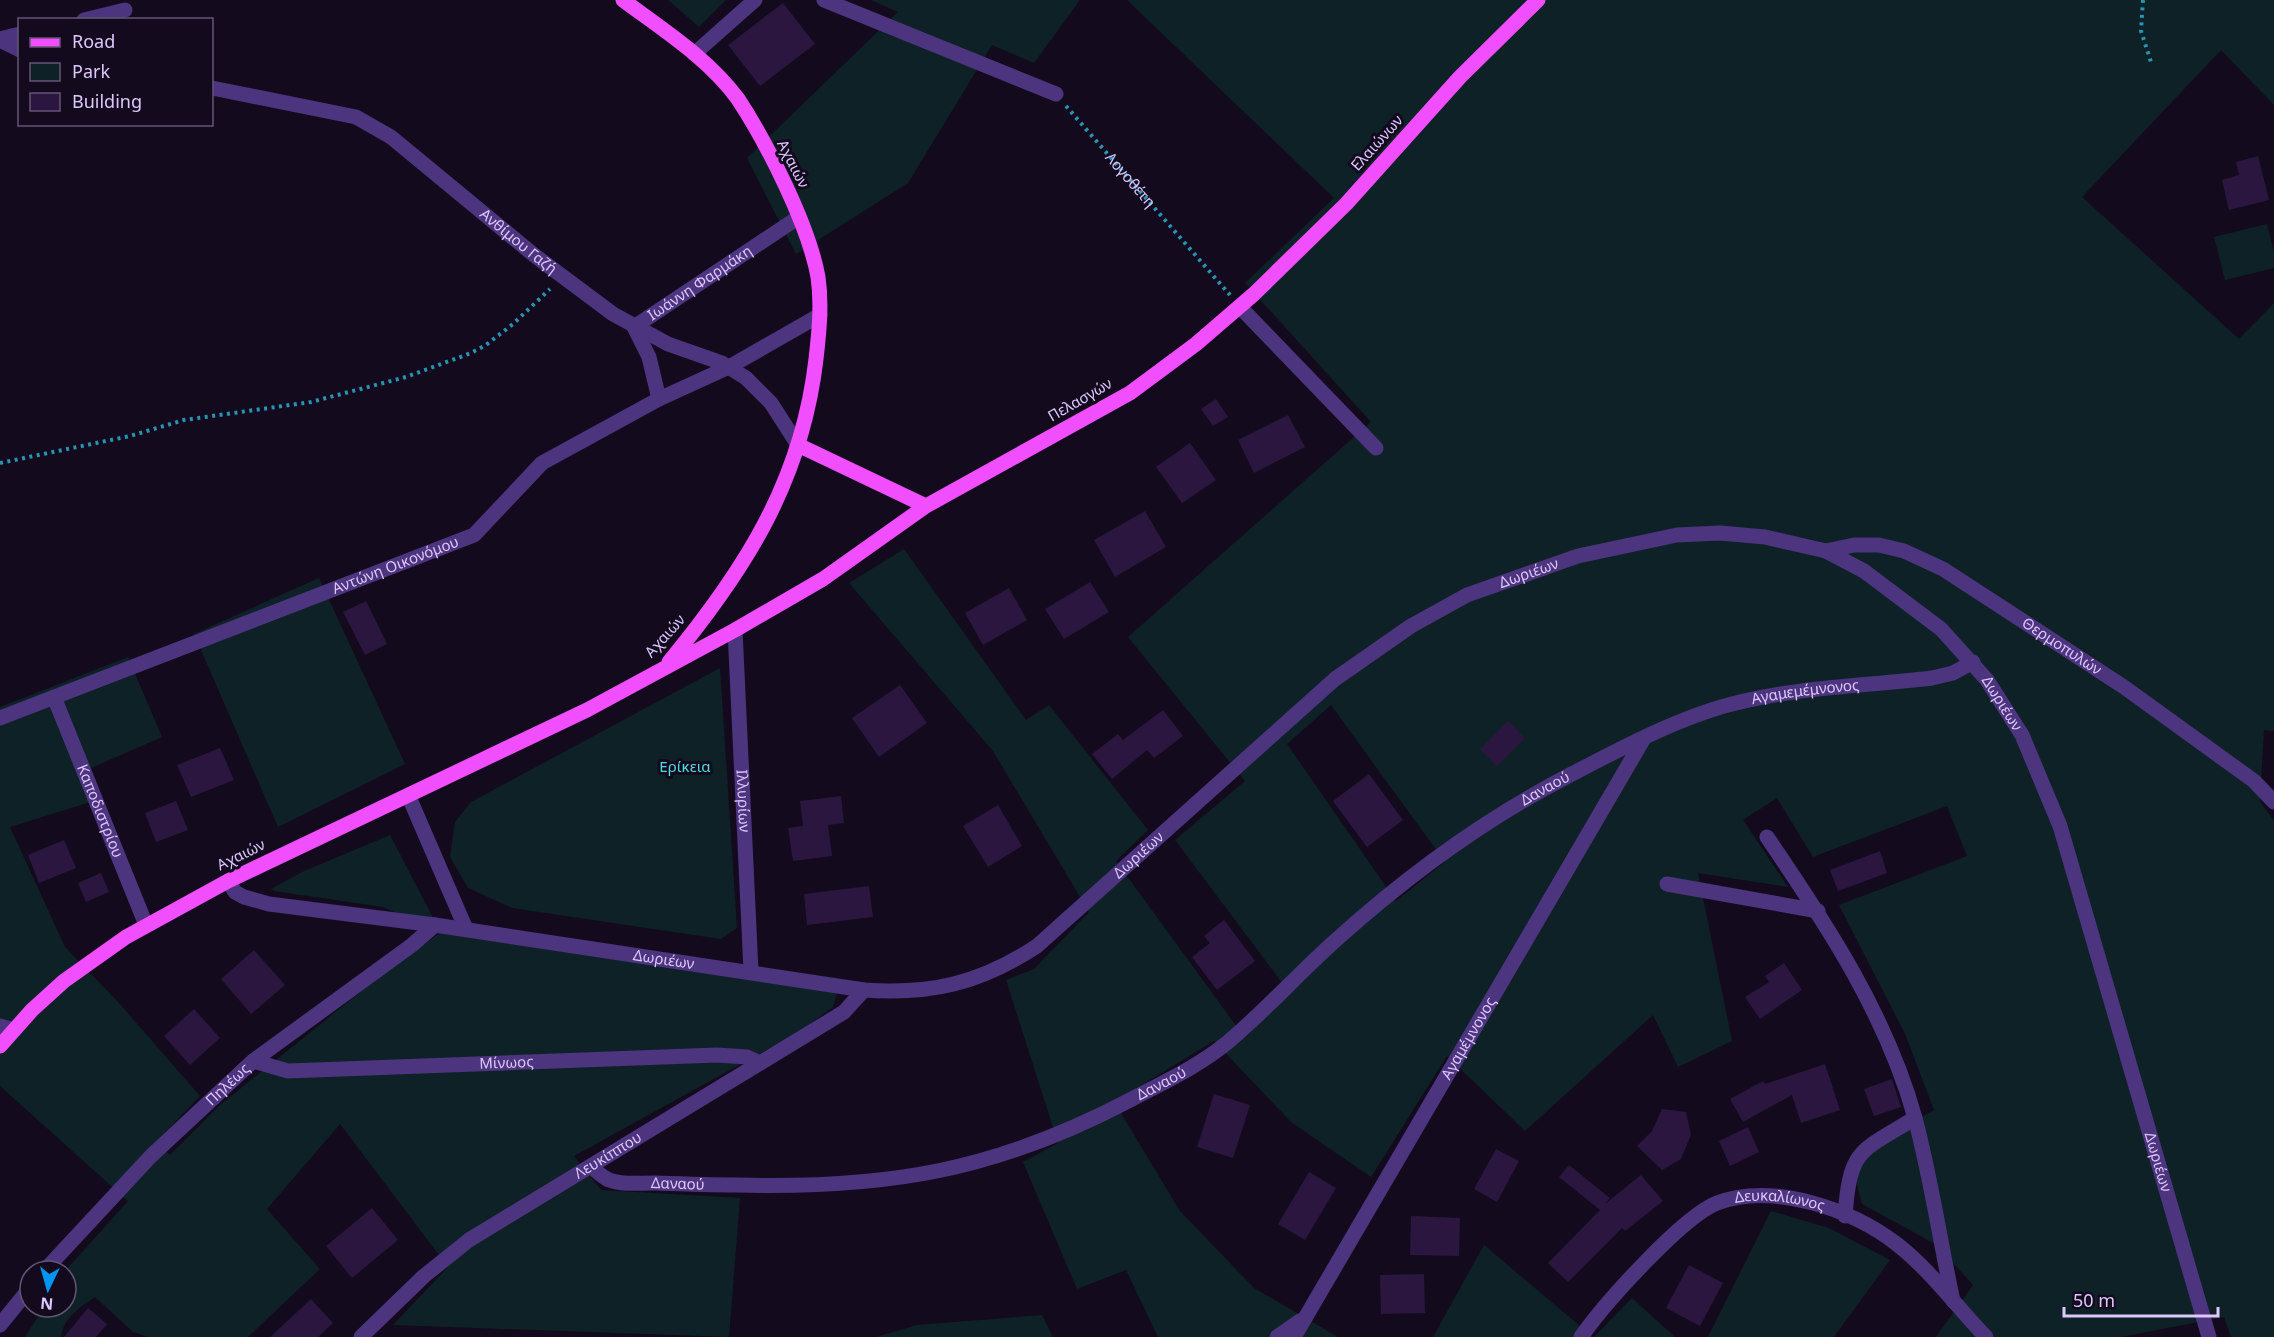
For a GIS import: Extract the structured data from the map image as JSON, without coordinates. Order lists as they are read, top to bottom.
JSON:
{
  "streets": {
    "main road": ["Ελαιώνων", "Αχαιών", "Πελασγών"],
    "street": [
      "Ανθίμου Γαζή",
      "Ιωάννη Φαρμάκη",
      "Αντώνη Οικονόμου",
      "Δωριέων",
      "Θερμοπυλών",
      "Αγαμεμέμνονος",
      "Δαναού",
      "Ιλλυρίων",
      "Καποδιστρίου",
      "Αγαμέμνονος",
      "Μίνωος",
      "Πηλέως",
      "Λευκίππου",
      "Δευκαλίωνος"
    ],
    "path": ["Λογοθέτη"]
  },
  "crossings": [
    ["Ελαιώνων", "Λογοθέτη"],
    ["Ελαιώνων", "Πελασγών"],
    ["Αχαιών", "Ανθίμου Γαζή"],
    ["Αχαιών", "Ιωάννη Φαρμάκη"],
    ["Αχαιών", "Πελασγών"],
    ["Αχαιών", "Αντώνη Οικονόμου"],
    ["Αχαιών", "Δωριέων"],
    ["Αχαιών", "Καποδιστρίου"],
    ["Λογοθέτη", "Πελασγών"],
    ["Ανθίμου Γαζή", "Ιωάννη Φαρμάκη"],
    ["Ανθίμου Γαζή", "Αντώνη Οικονόμου"],
    ["Ιωάννη Φαρμάκη", "Αντώνη Οικονόμου"],
    ["Πελασγών", "Ιλλυρίων"],
    ["Αντώνη Οικονόμου", "Καποδιστρίου"],
    ["Δωριέων", "Θερμοπυλών"],
    ["Δωριέων", "Αγαμεμέμνονος"],
    ["Δωριέων", "Ιλλυρίων"],
    ["Δωριέων", "Πηλέως"],
    ["Δωριέων", "Λευκίππου"],
    ["Αγαμεμέμνονος", "Δαναού"],
    ["Αγαμεμέμνονος", "Αγαμέμνονος"],
    ["Δαναού", "Αγαμέμνονος"],
    ["Δαναού", "Λευκίππου"],
    ["Μίνωος", "Πηλέως"],
    ["Μίνωος", "Λευκίππου"]
  ],
  "parks": ["Ερίκεια"],
  "legend": ["Road", "Park", "Building"],
  "scale_bar": "50 m",
  "north": "bottom"
}
